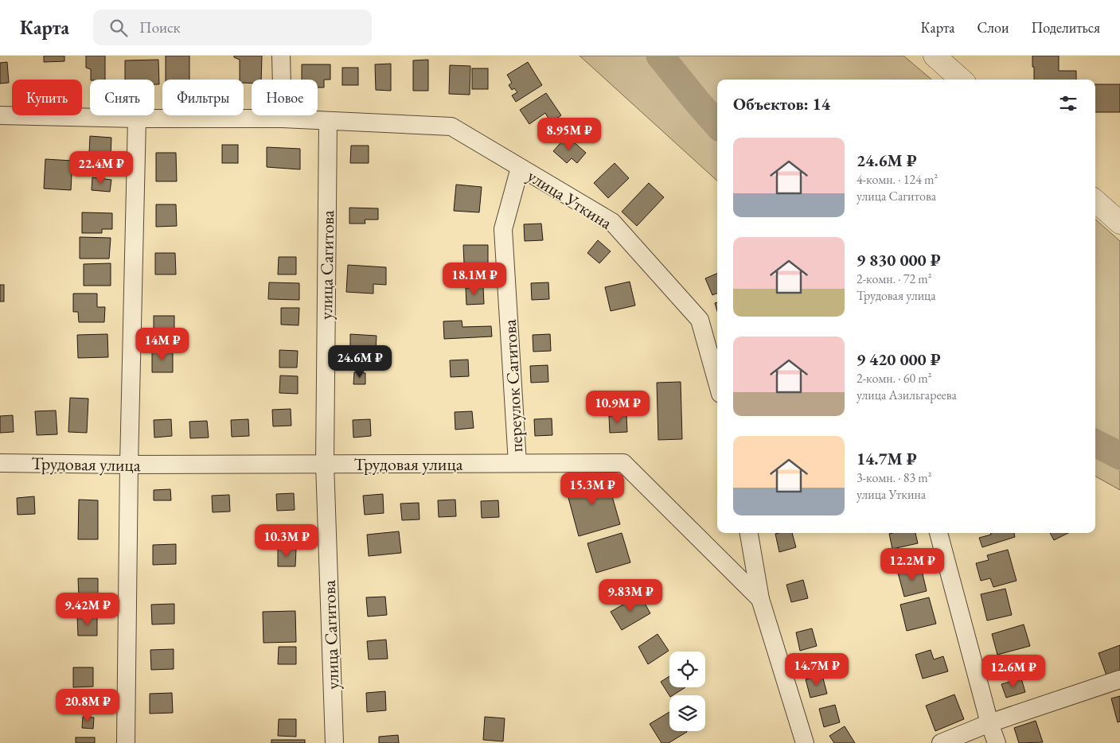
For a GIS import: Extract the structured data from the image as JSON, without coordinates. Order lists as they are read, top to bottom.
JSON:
{
  "streets": {
    "street": [
      "улица Уткина",
      "улица Сагитова",
      "переулок Сагитова",
      "Трудовая улица"
    ]
  },
  "crossings": [
    ["улица Уткина", "улица Сагитова"],
    ["улица Уткина", "переулок Сагитова"],
    ["улица Сагитова", "Трудовая улица"],
    ["переулок Сагитова", "Трудовая улица"]
  ],
  "page": {
    "header": "Карта",
    "search": "Поиск",
    "nav": ["Карта", "Слои", "Поделиться"],
    "chip": [
      "Купить",
      "Снять",
      "Фильтры",
      "Новое"
    ],
    "heading": "Объектов: 14",
    "price": [
      "8.95M ₽",
      "22.4M ₽",
      "18.1M ₽",
      "14M ₽",
      "24.6M ₽",
      "10.9M ₽",
      "15.3M ₽",
      "10.3M ₽",
      "12.2M ₽",
      "9.83M ₽",
      "9.42M ₽",
      "14.7M ₽",
      "12.6M ₽",
      "20.8M ₽"
    ],
    "list": [
      {
        "name": "24.6M ₽",
        "note": "4-комн. · 124 m² · улица Сагитова"
      },
      {
        "name": "9 830 000 ₽",
        "note": "2-комн. · 72 m² · Трудовая улица"
      },
      {
        "name": "9 420 000 ₽",
        "note": "2-комн. · 60 m² · улица Азильгареева"
      },
      {
        "name": "14.7M ₽",
        "note": "3-комн. · 83 m² · улица Уткина"
      }
    ]
  }
}
